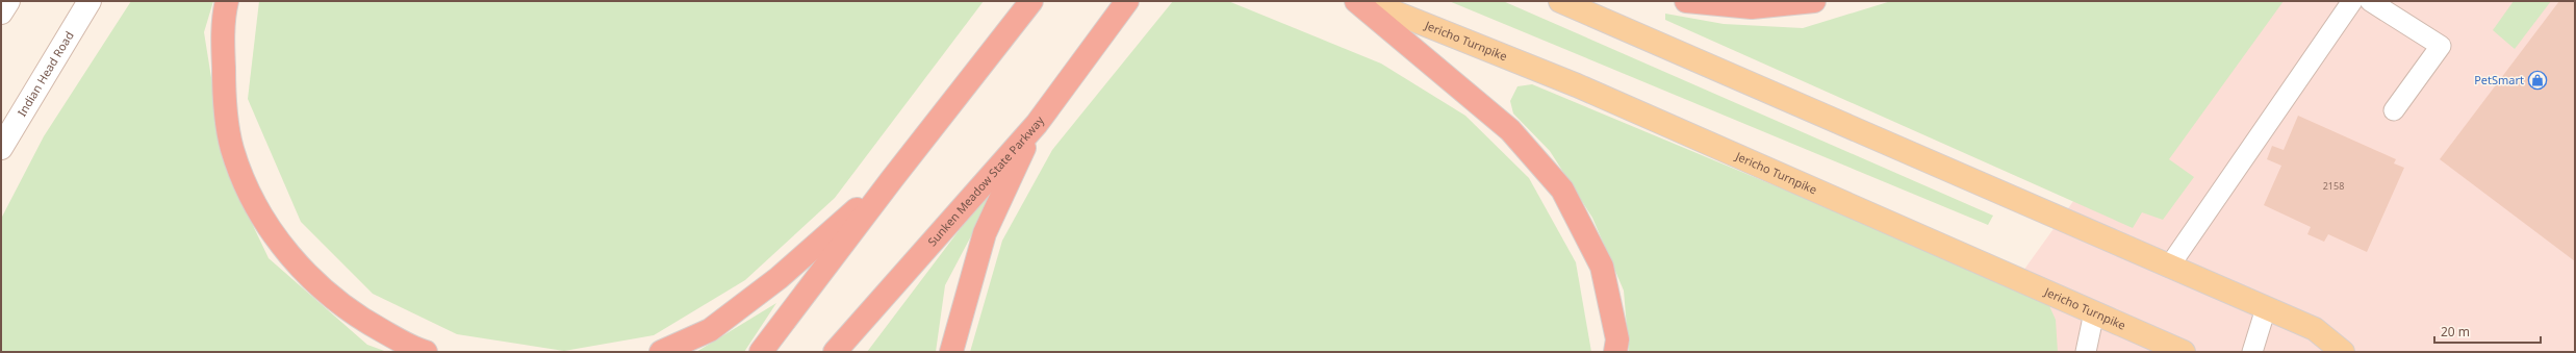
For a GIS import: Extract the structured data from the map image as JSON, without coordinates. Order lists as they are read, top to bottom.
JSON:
{
  "streets": {
    "highway": ["Sunken Meadow State Parkway"],
    "main road": ["Jericho Turnpike", "Indian Head Road"]
  },
  "places": {
    "shop": ["PetSmart"]
  },
  "house_numbers": ["2158"],
  "scale_bar": "20 m"
}
